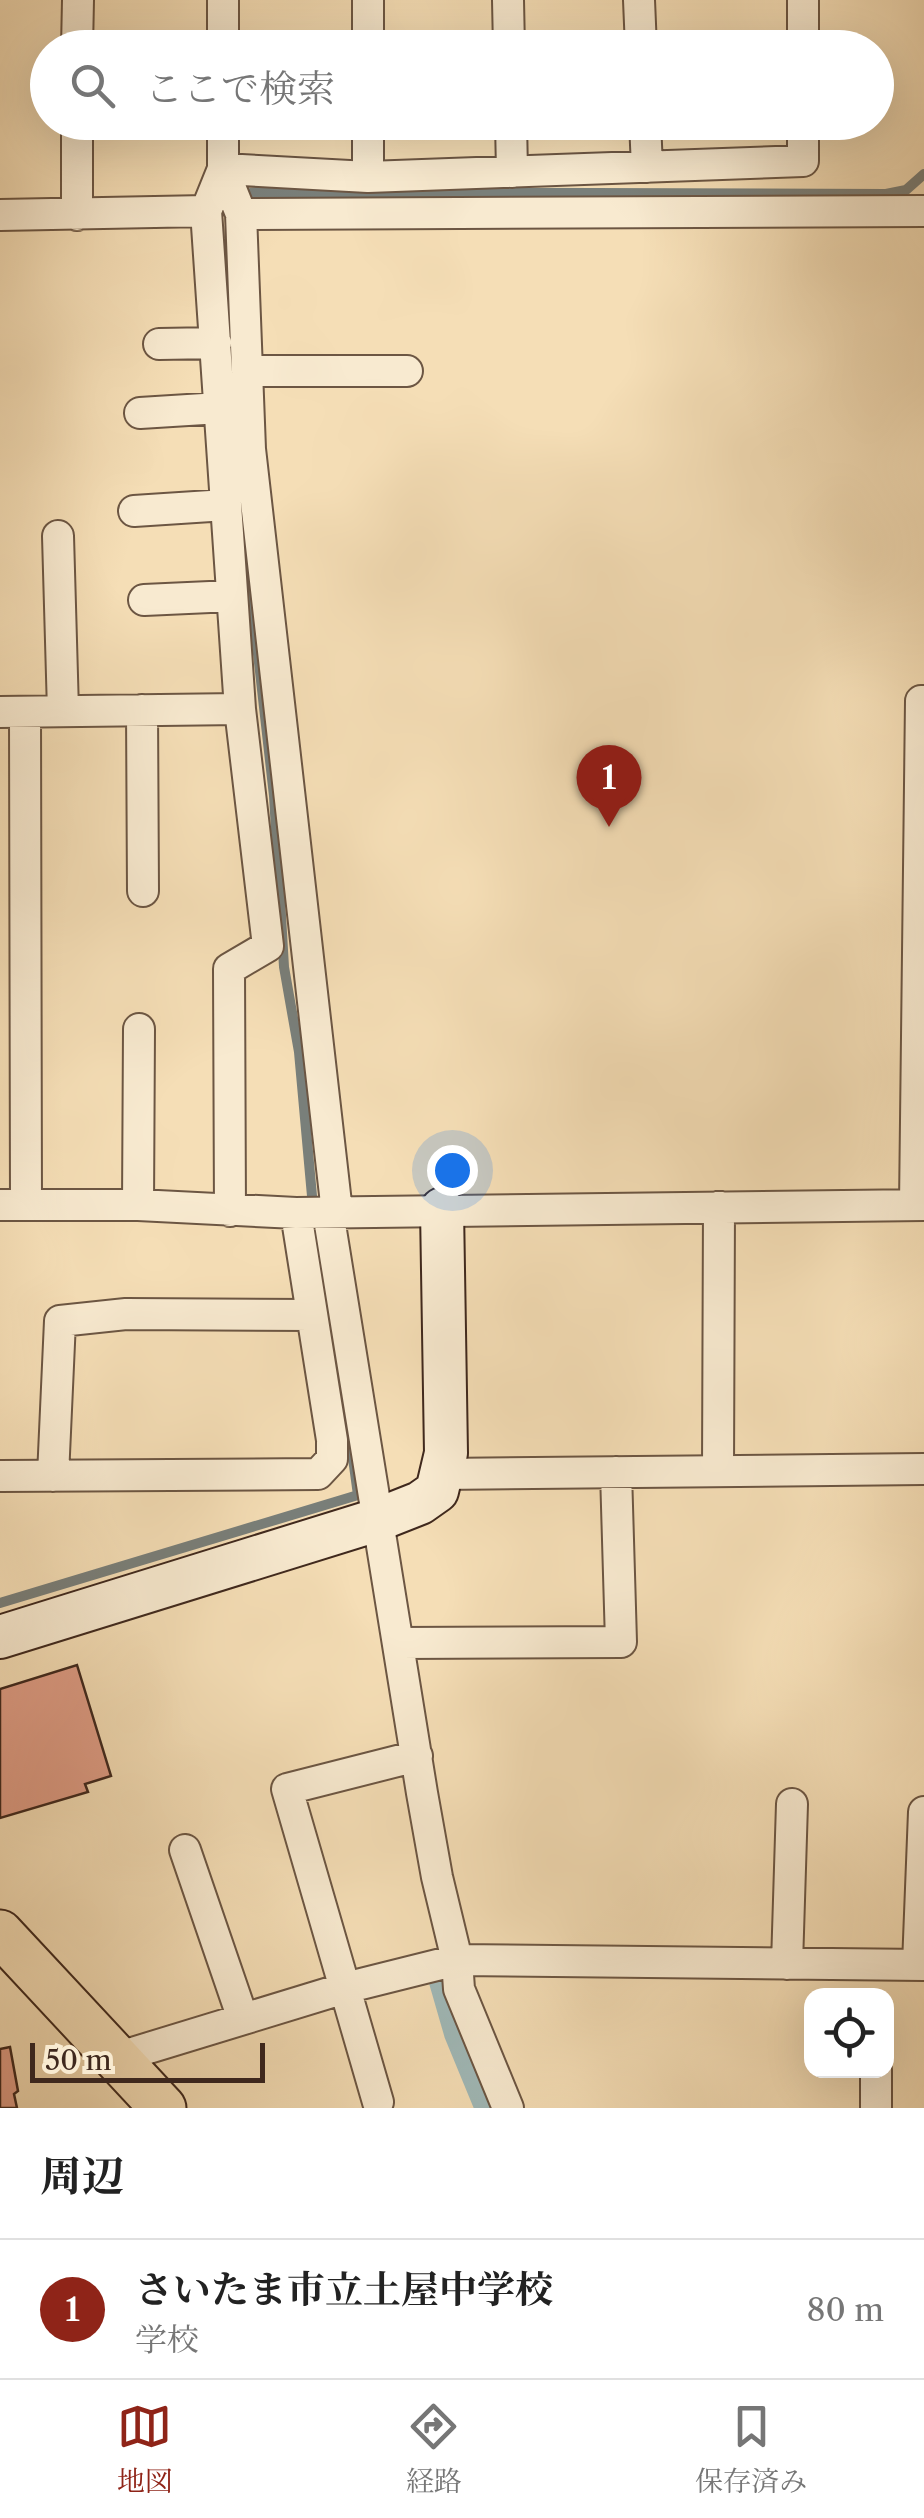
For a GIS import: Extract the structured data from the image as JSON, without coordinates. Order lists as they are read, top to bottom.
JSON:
{
  "scale_bar": "50 m",
  "page": {
    "search": "ここで検索",
    "pins": "1",
    "scale": "50 m",
    "heading": "周辺",
    "list": [
      {
        "mark": "1",
        "name": "さいたま市立土屋中学校",
        "note": "学校",
        "value": "80 m"
      }
    ],
    "nav": ["地図", "経路", "保存済み"]
  }
}
